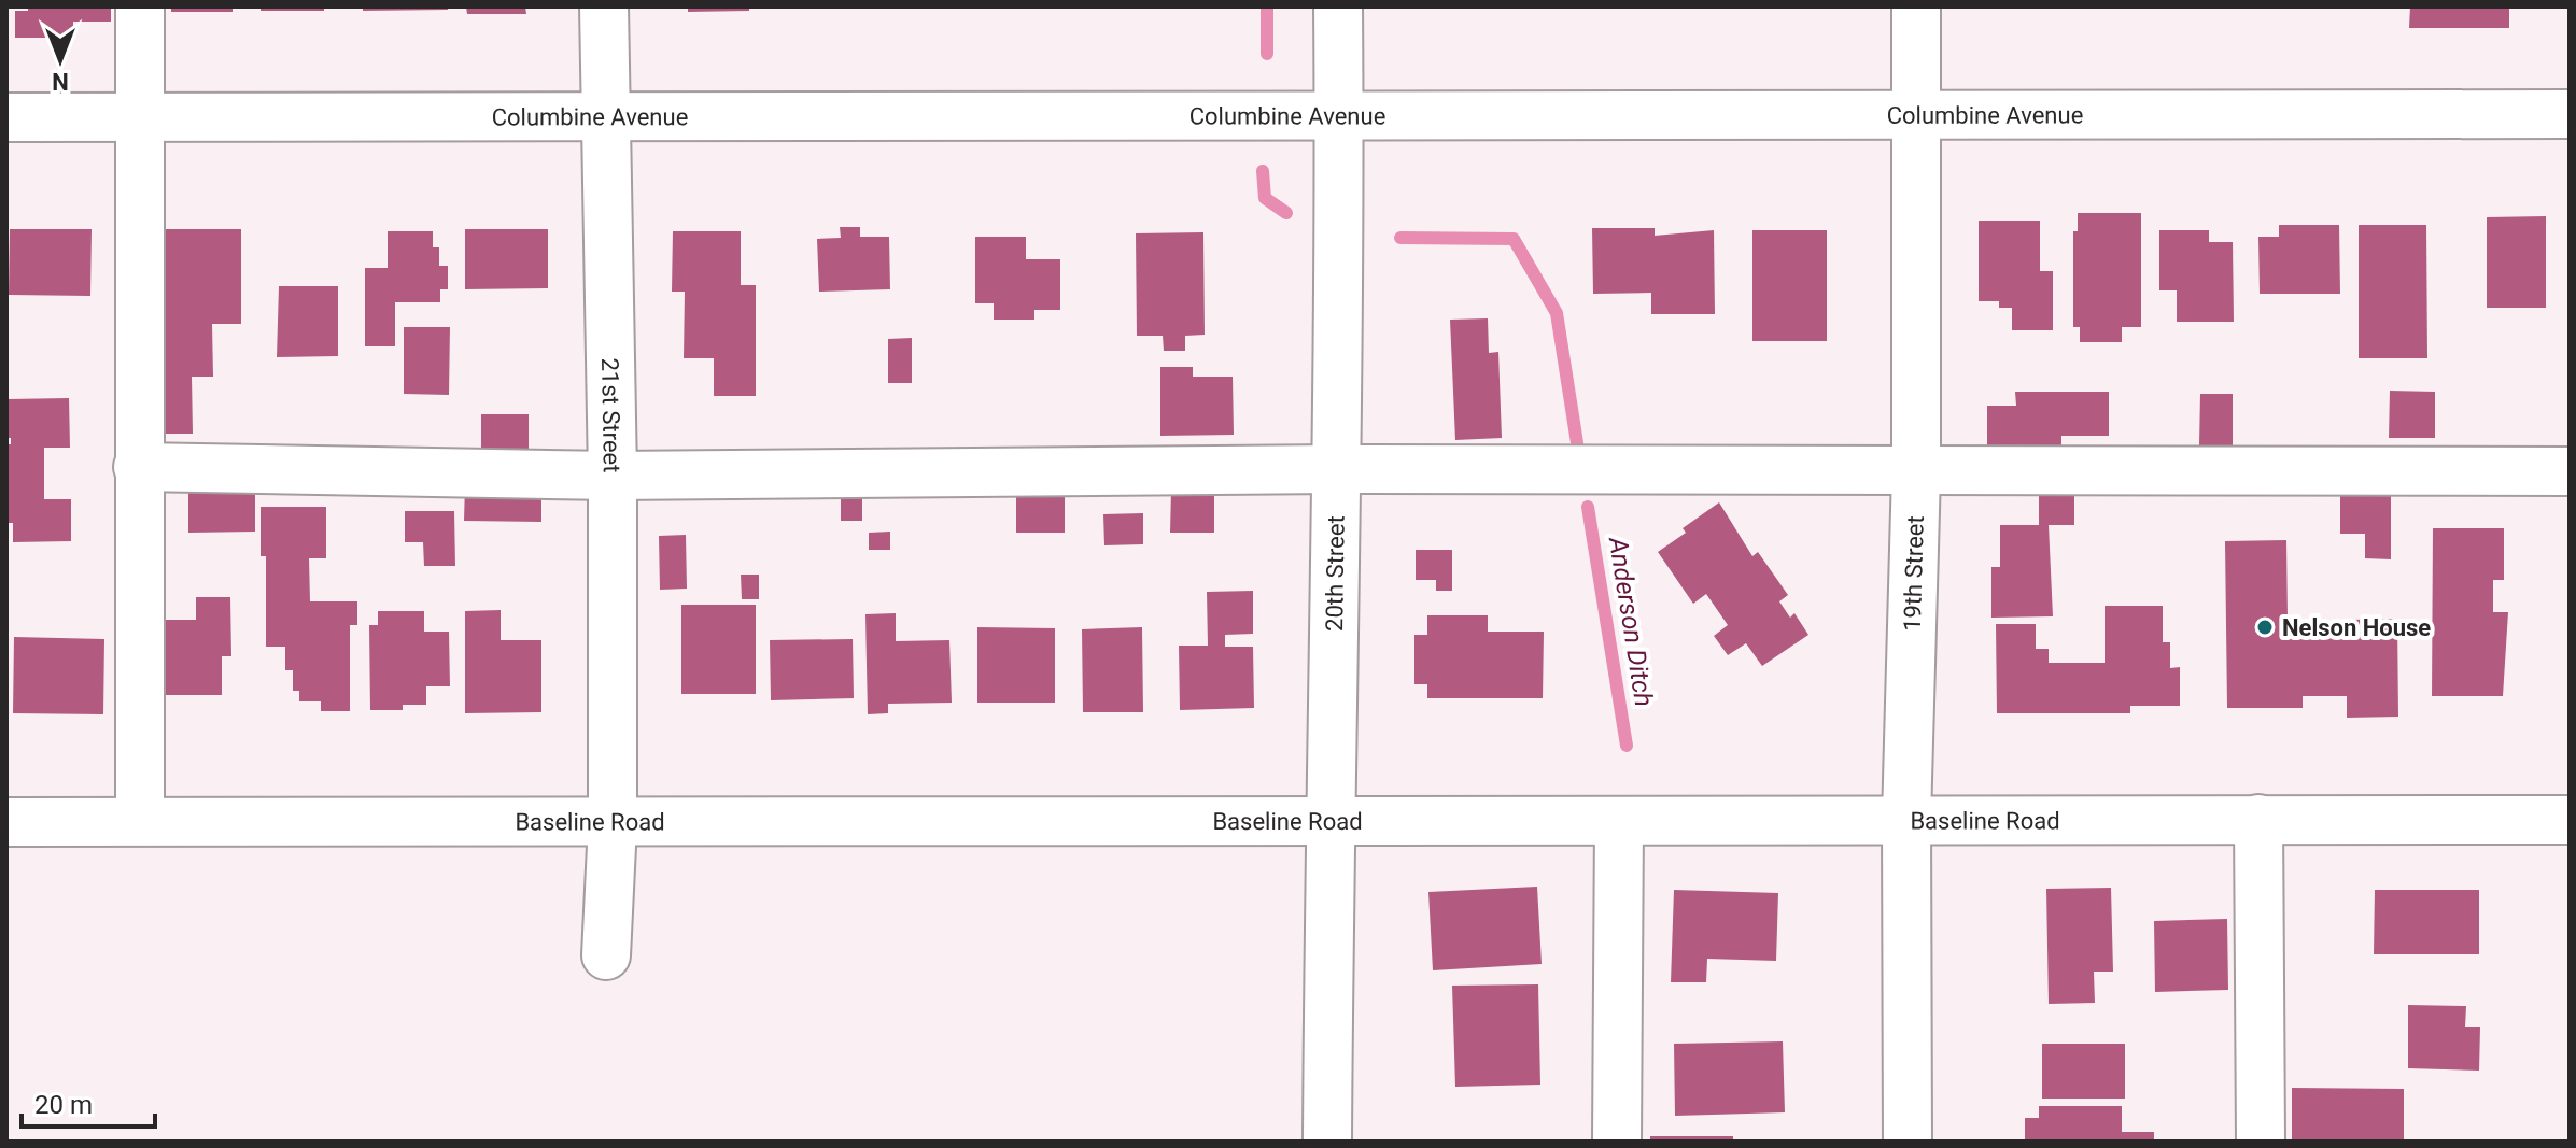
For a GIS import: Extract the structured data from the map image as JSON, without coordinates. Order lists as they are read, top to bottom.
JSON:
{
  "streets": {
    "street": [
      "Columbine Avenue",
      "21st Street",
      "20th Street",
      "19th Street",
      "Baseline Road"
    ]
  },
  "crossings": [
    ["Columbine Avenue", "21st Street"],
    ["Columbine Avenue", "20th Street"],
    ["Columbine Avenue", "19th Street"],
    ["21st Street", "Baseline Road"],
    ["20th Street", "Baseline Road"],
    ["19th Street", "Baseline Road"]
  ],
  "water": ["Anderson Ditch"],
  "places": ["Nelson House"],
  "scale_bar": "20 m",
  "north": "bottom"
}
